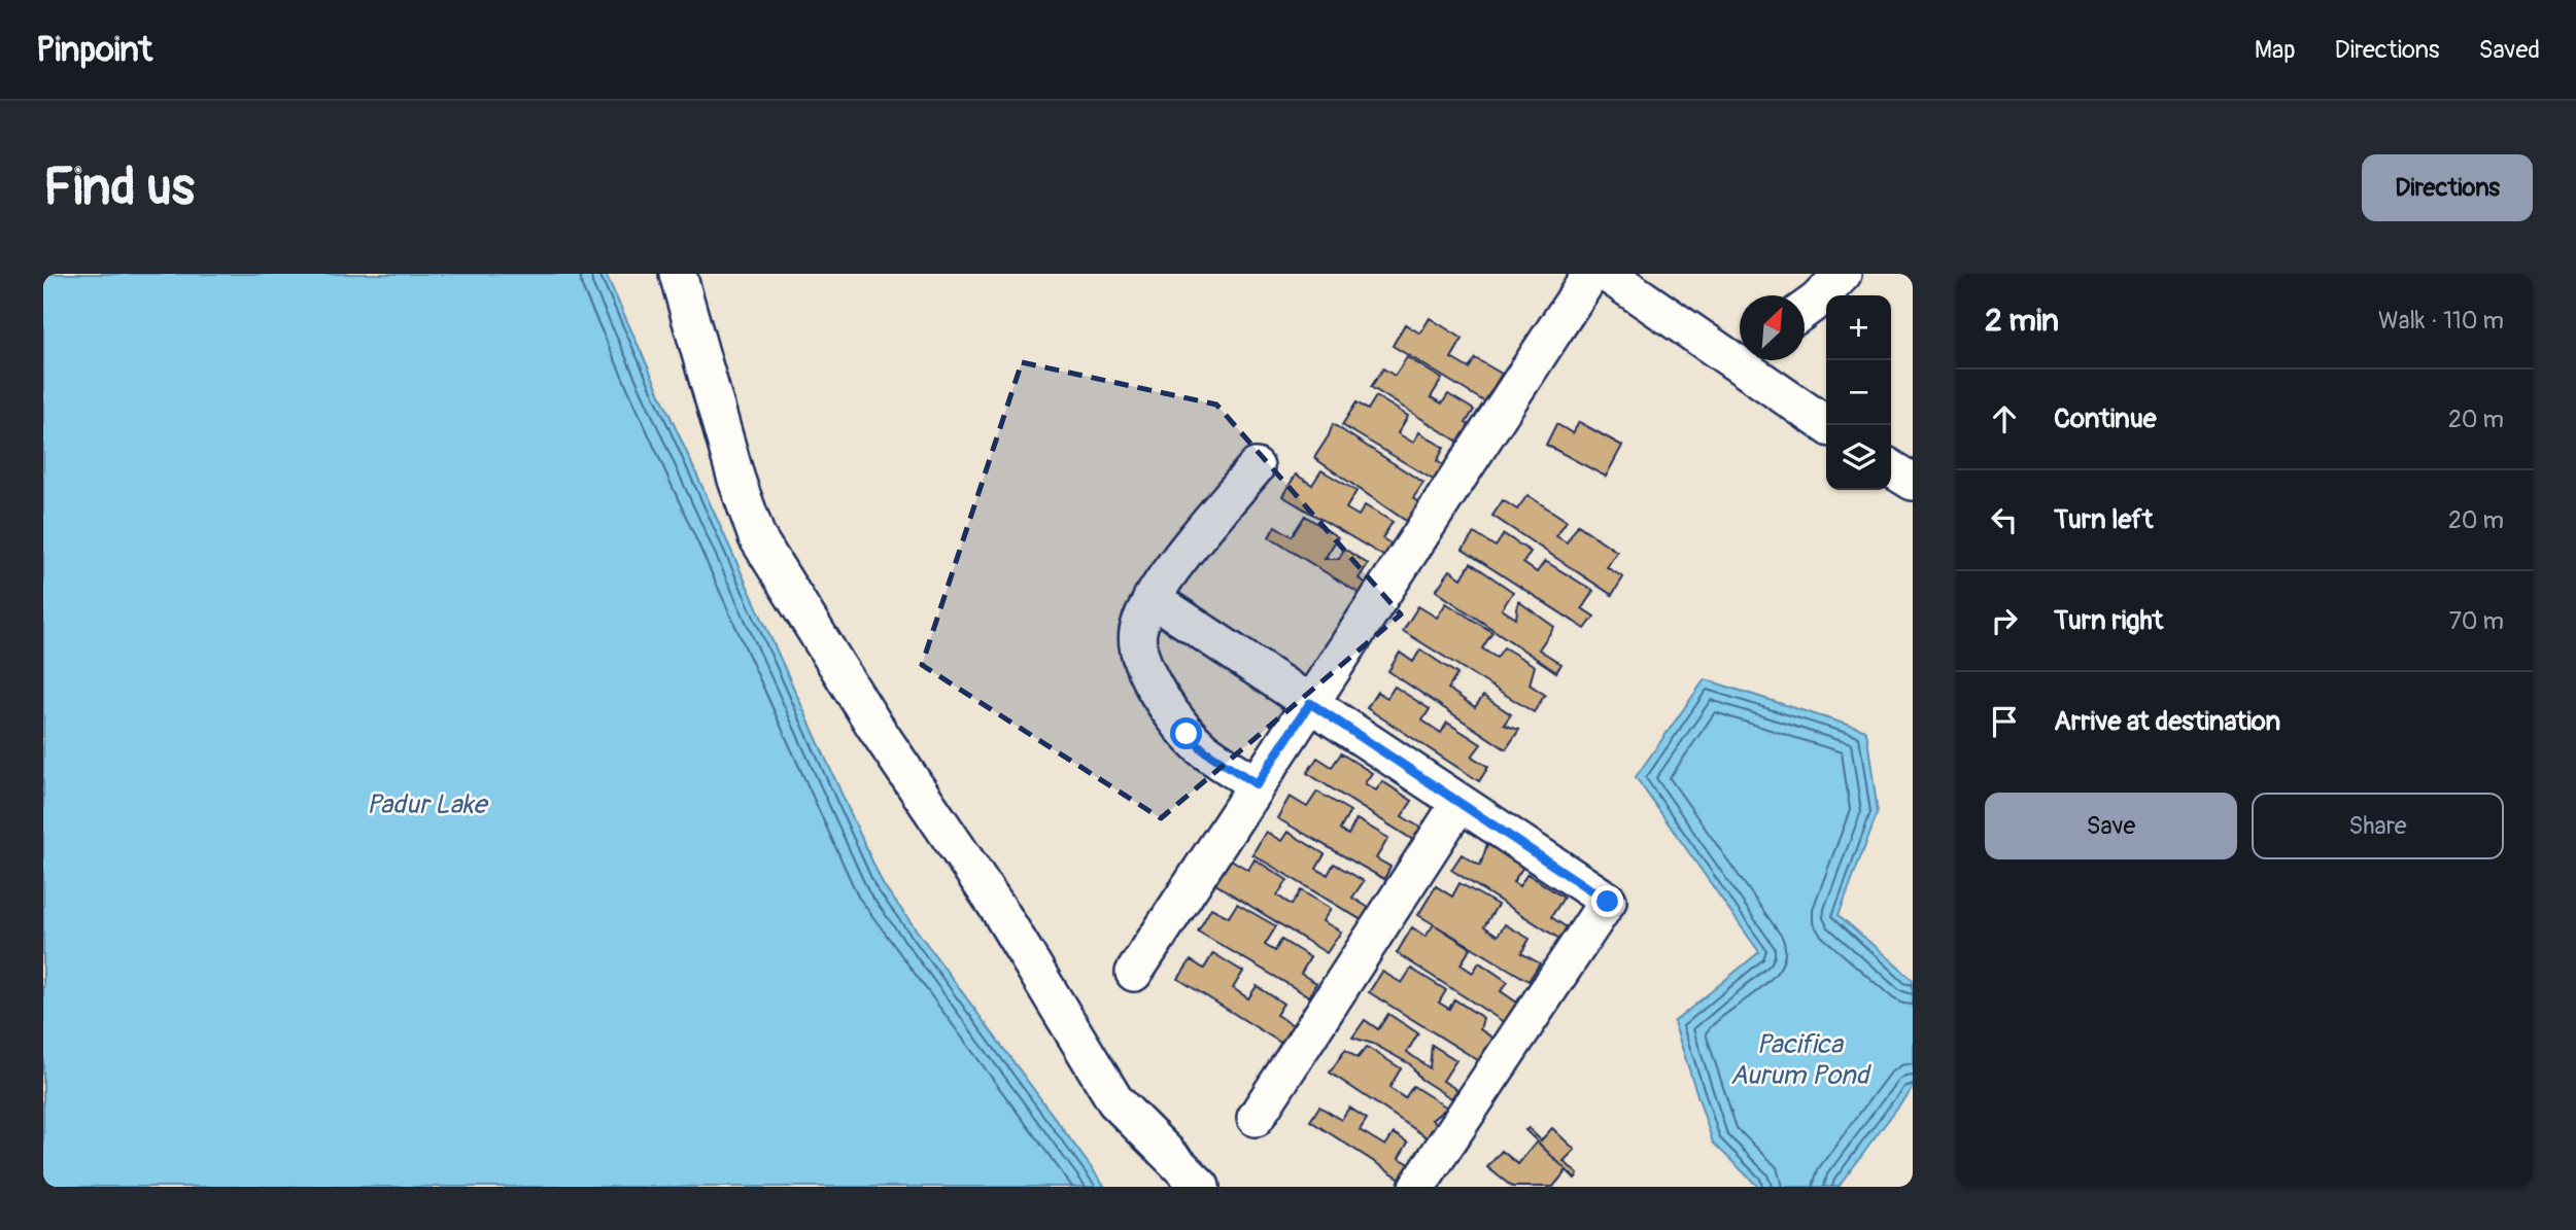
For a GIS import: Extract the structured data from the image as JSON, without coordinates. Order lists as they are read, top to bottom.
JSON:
{
  "water": ["Padur Lake", "Pacifica Aurum Pond"],
  "north": "top right",
  "page": {
    "header": "Pinpoint",
    "nav": ["Map", "Directions", "Saved"],
    "buttons": [
      "Directions",
      ["Save", "Share"]
    ],
    "title": "Find us",
    "heading": ["2 min", "Walk · 110 m"],
    "map_buttons": ["+", "−"],
    "list": [
      ["Continue", "20 m"],
      ["Turn left", "20 m"],
      ["Turn right", "70 m"],
      "Arrive at destination"
    ]
  }
}
